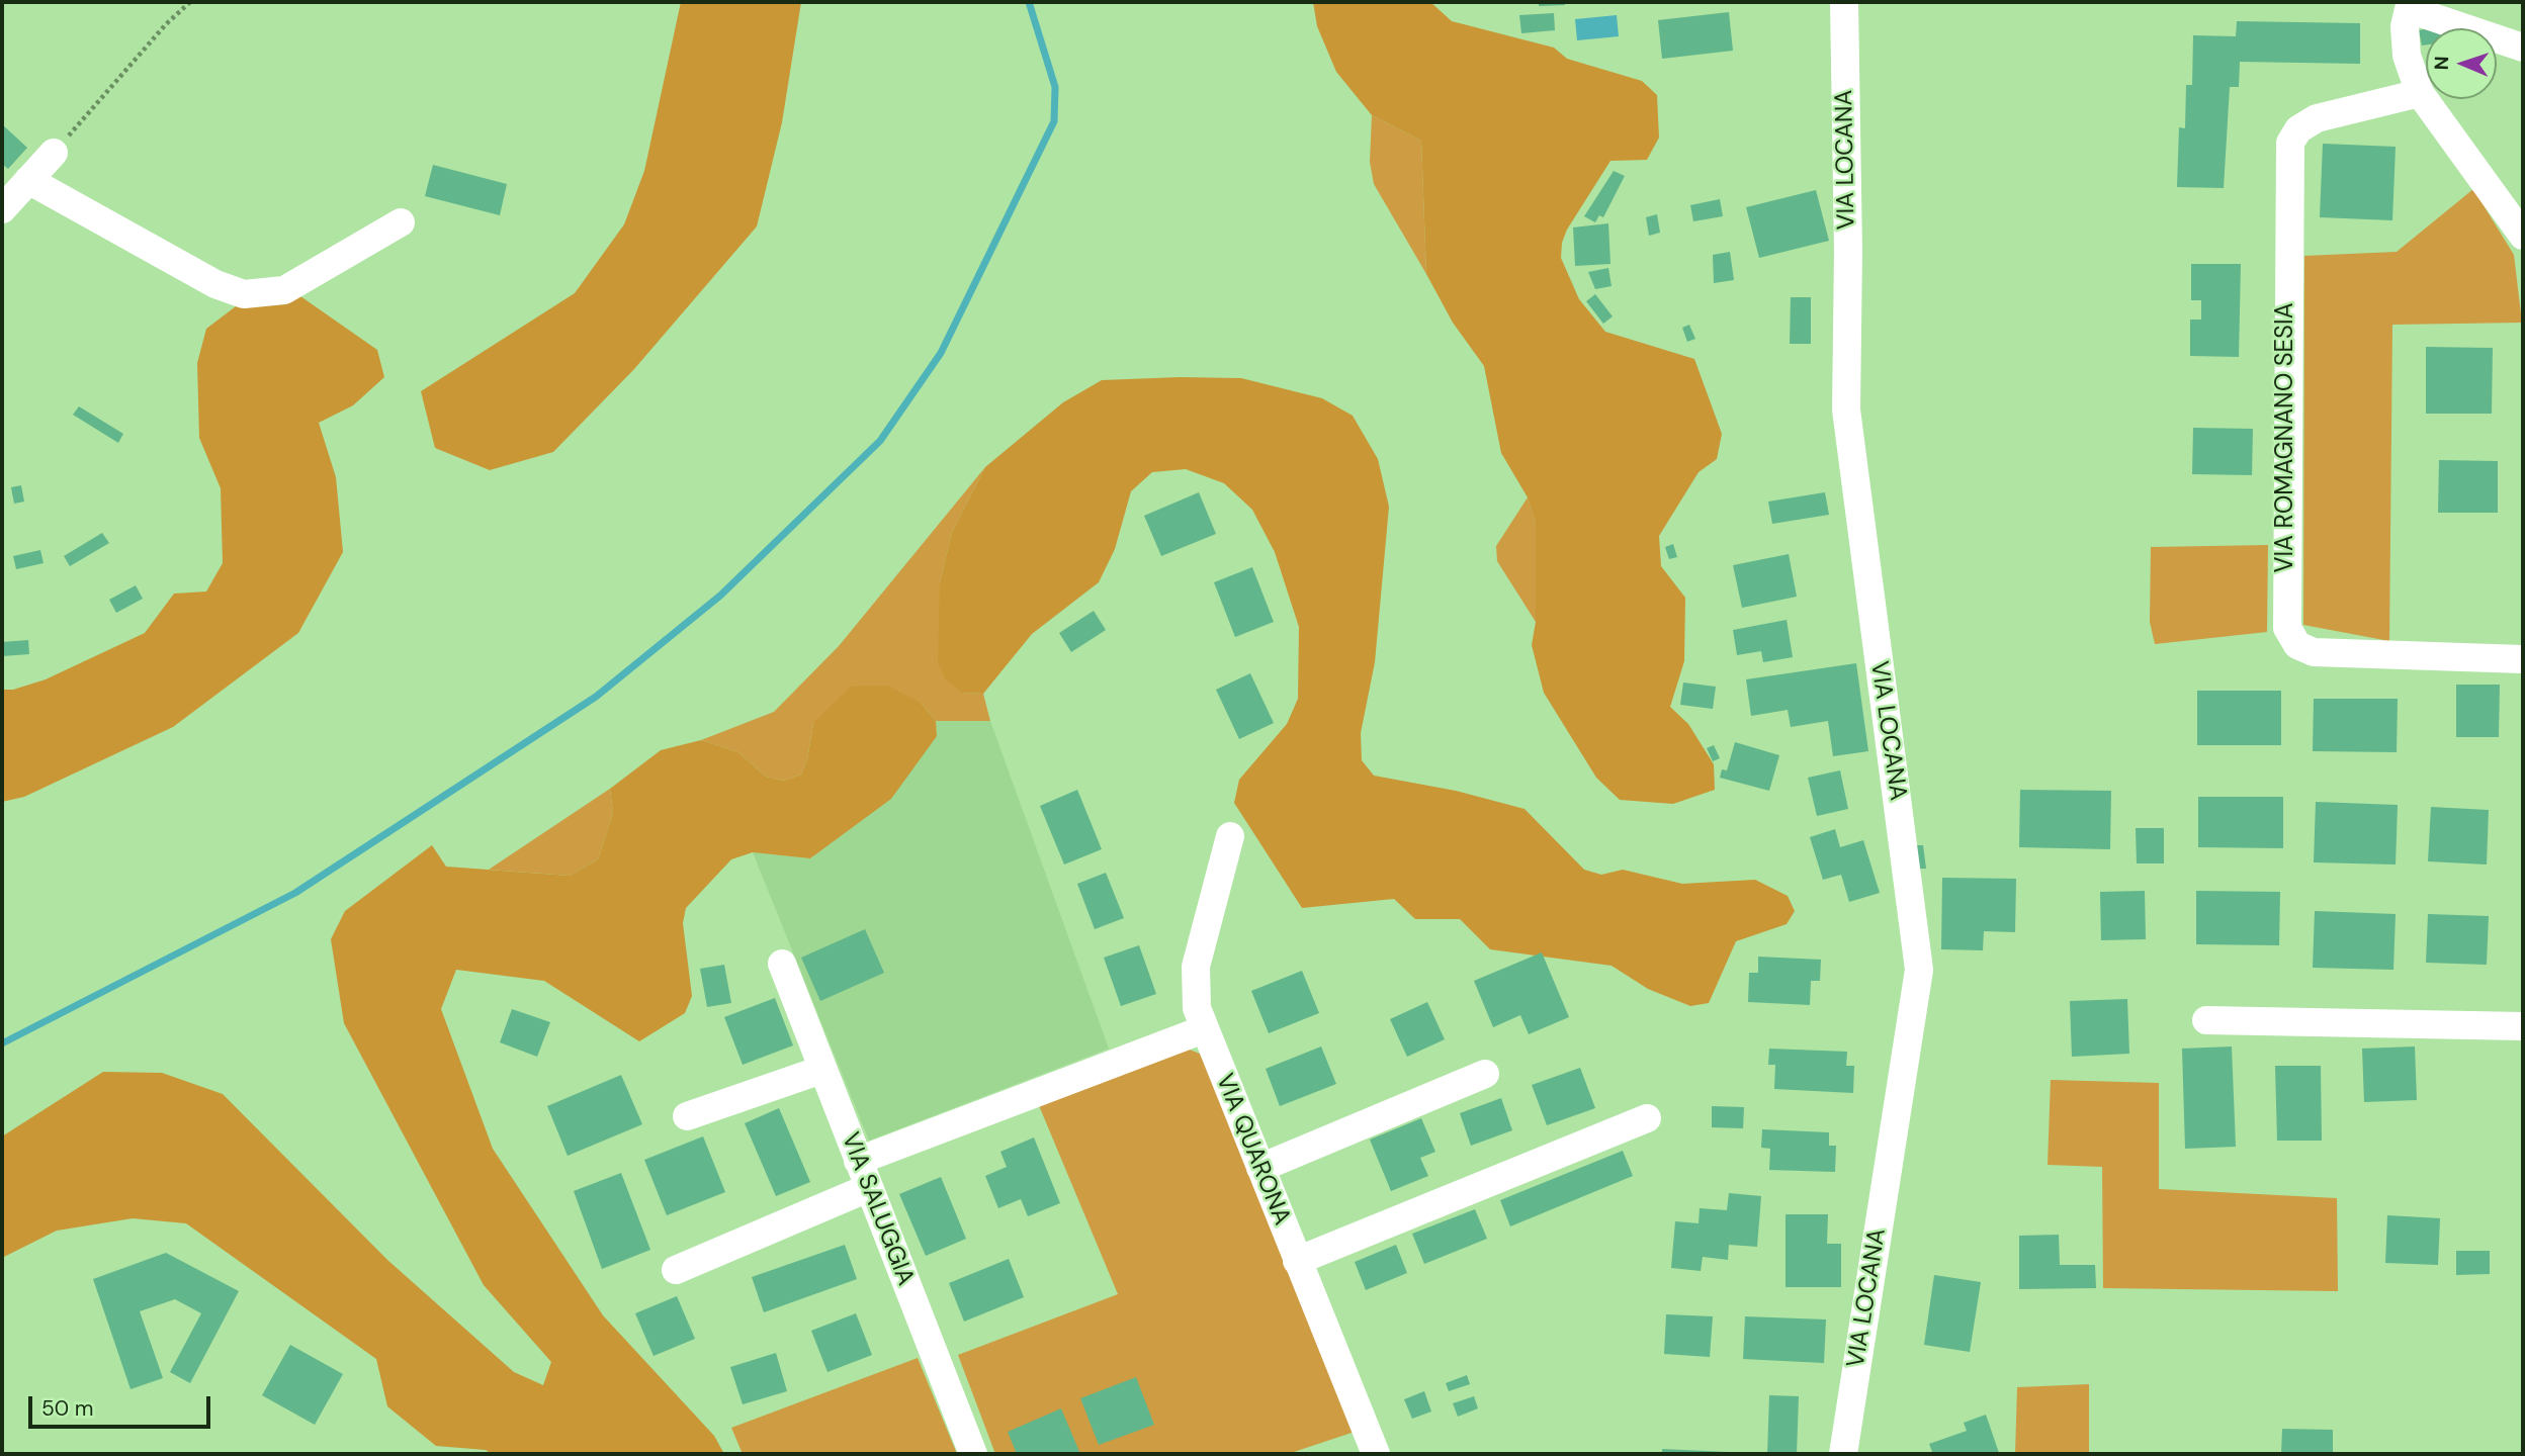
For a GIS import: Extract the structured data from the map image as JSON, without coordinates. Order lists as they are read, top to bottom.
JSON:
{
  "streets": {
    "street": [
      "VIA LOCANA",
      "VIA ROMAGNANO SESIA",
      "VIA QUARONA",
      "VIA SALUGGIA"
    ]
  },
  "scale_bar": "50 m",
  "north": "left"
}
